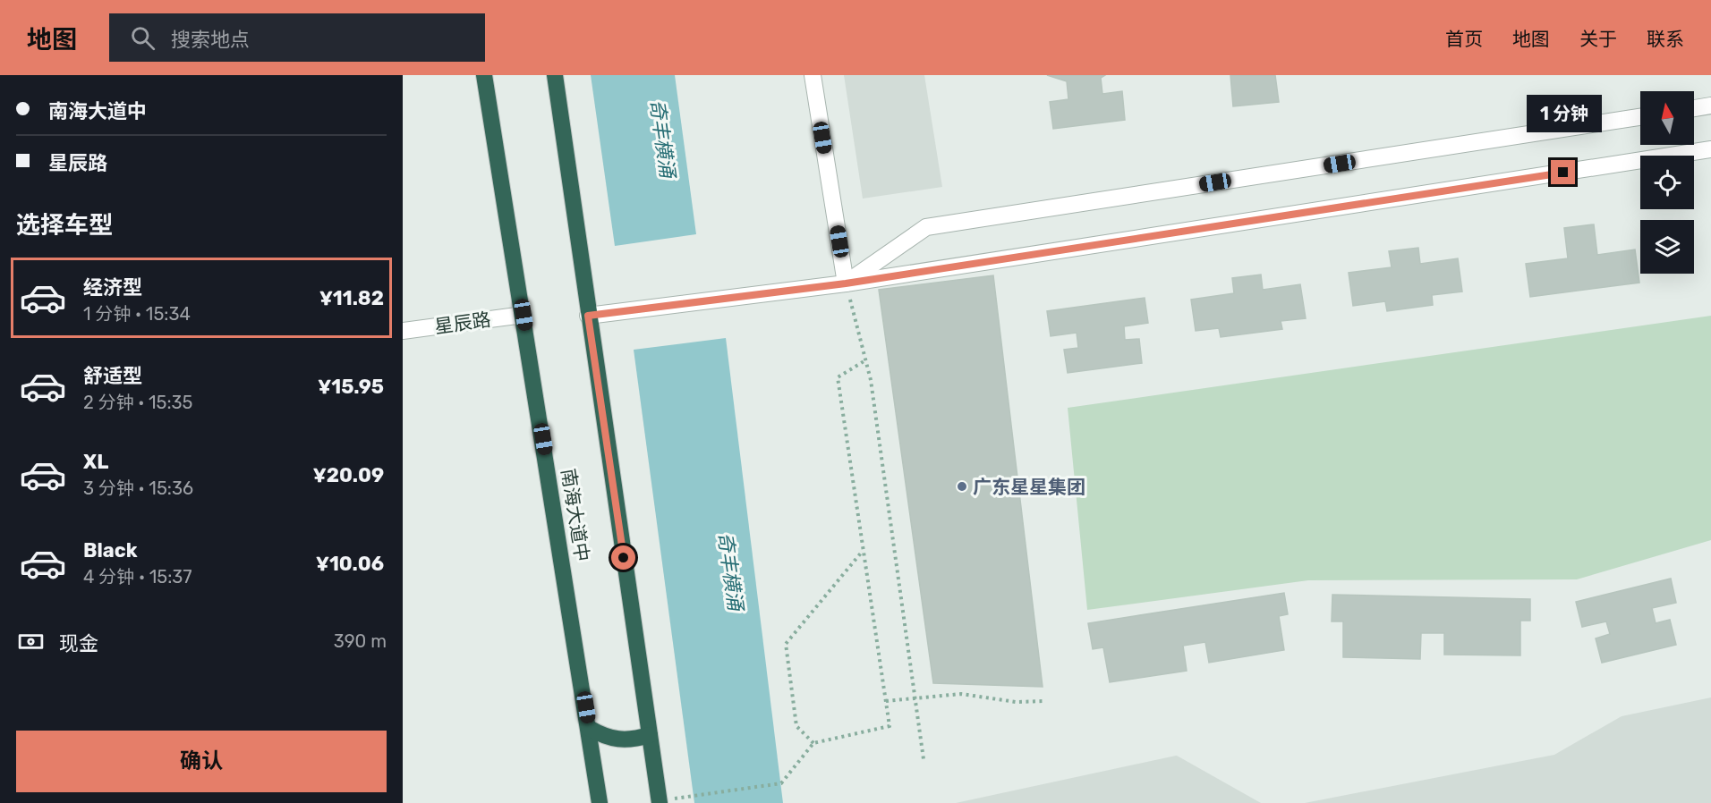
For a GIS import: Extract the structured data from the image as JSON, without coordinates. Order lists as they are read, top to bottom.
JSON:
{
  "streets": {
    "highway": ["南海大道中"],
    "street": ["星辰路"]
  },
  "crossings": [
    ["星辰路", "南海大道中"]
  ],
  "water": ["奇丰横涌"],
  "places": ["广东星星集团"],
  "north": "top",
  "page": {
    "header": "地图",
    "search": "搜索地点",
    "nav": [
      "首页",
      "地图",
      "关于",
      "联系"
    ],
    "banner": ["南海大道中", "星辰路"],
    "bubble": "1 分钟",
    "heading": "选择车型",
    "list": [
      {
        "name": "经济型",
        "note": "1 分钟 · 15:34",
        "value": "¥11.82"
      },
      {
        "name": "舒适型",
        "note": "2 分钟 · 15:35",
        "value": "¥15.95"
      },
      {
        "name": "XL",
        "note": "3 分钟 · 15:36",
        "value": "¥20.09"
      },
      {
        "name": "Black",
        "note": "4 分钟 · 15:37",
        "value": "¥10.06"
      }
    ],
    "pay": ["现金", "390 m"],
    "buttons": "确认"
  }
}
